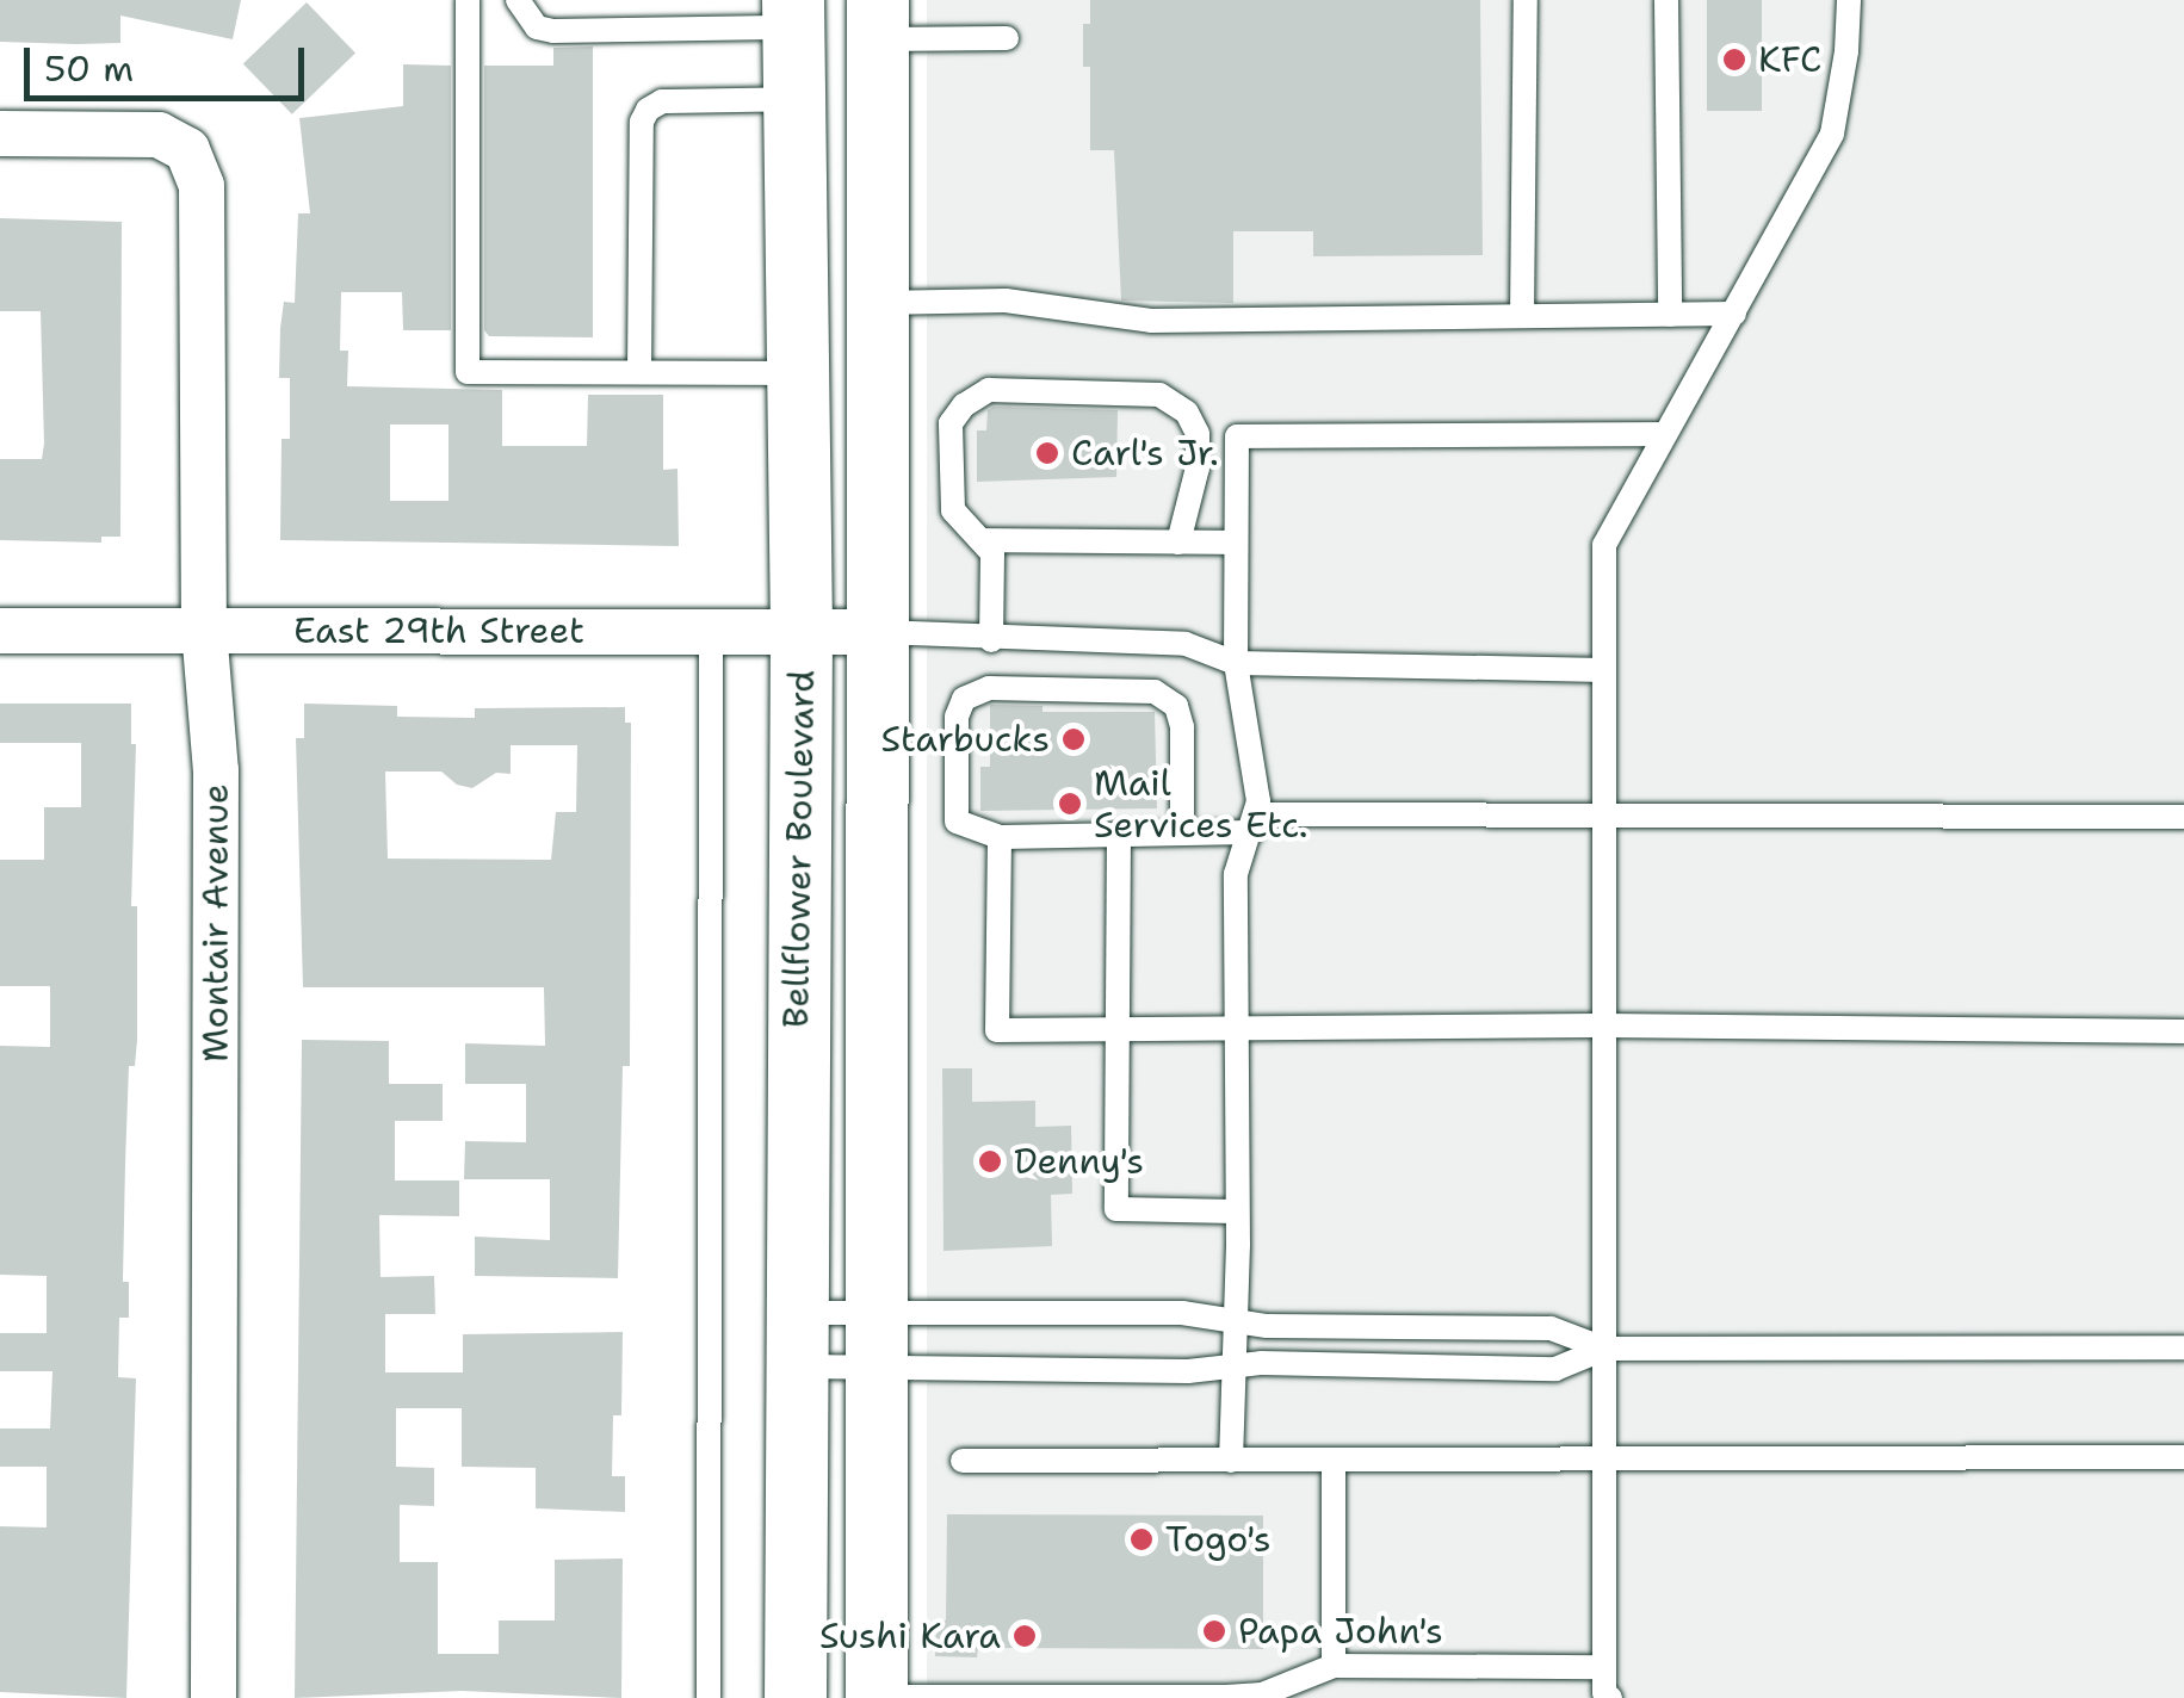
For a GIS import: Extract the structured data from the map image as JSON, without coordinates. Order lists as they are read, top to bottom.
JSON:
{
  "streets": {
    "main road": ["Bellflower Boulevard"],
    "street": ["East 29th Street", "Montair Avenue"]
  },
  "crossings": [
    ["East 29th Street", "Bellflower Boulevard"],
    ["East 29th Street", "Montair Avenue"]
  ],
  "places": [
    "KFC",
    "Carl's Jr.",
    "Starbucks",
    "Mail Services Etc.",
    "Denny's",
    "Togo's",
    "Papa John's",
    "Sushi Kara"
  ],
  "scale_bar": "50 m"
}
